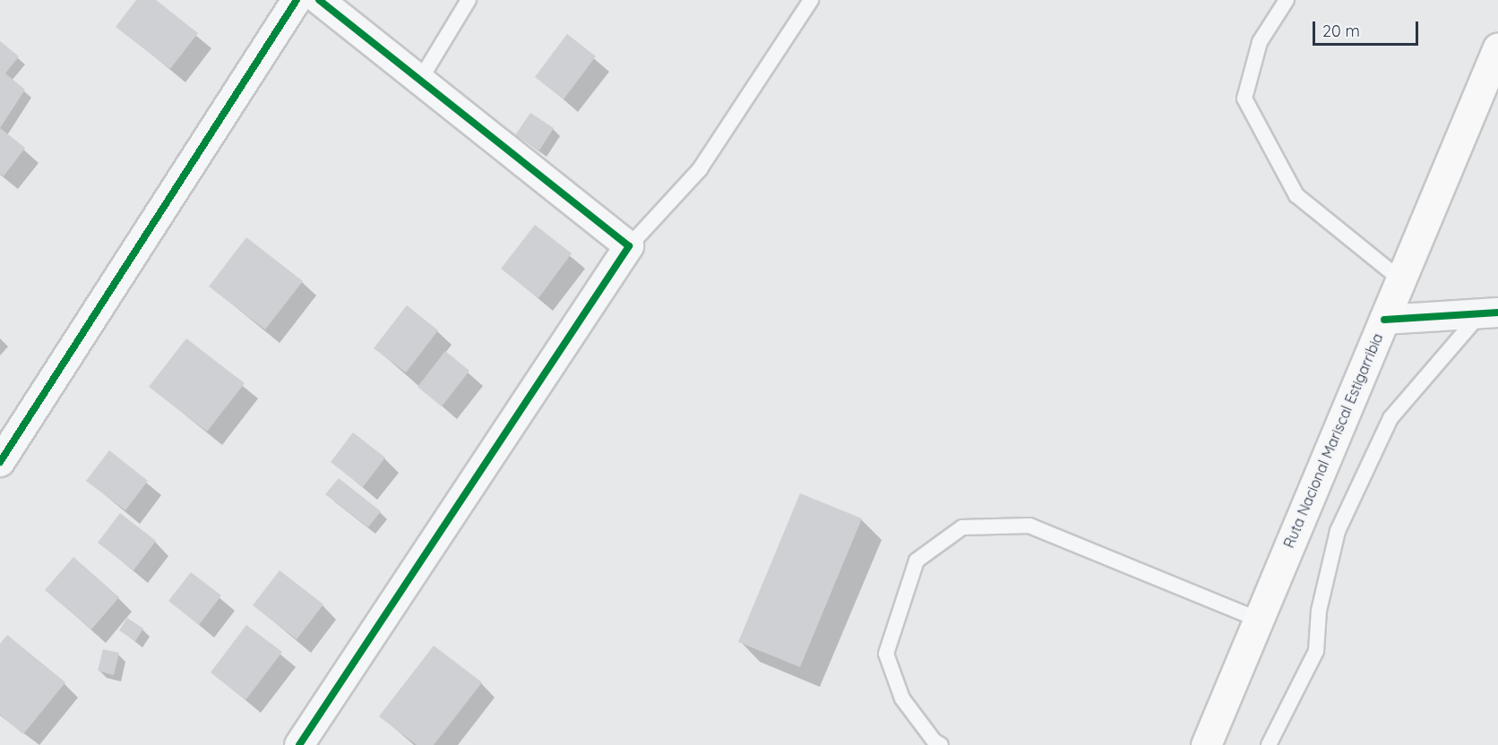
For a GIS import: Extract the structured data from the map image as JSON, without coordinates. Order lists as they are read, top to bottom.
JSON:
{
  "streets": {
    "main road": ["Ruta Nacional Mariscal Estigarribia"]
  },
  "scale_bar": "20 m"
}
